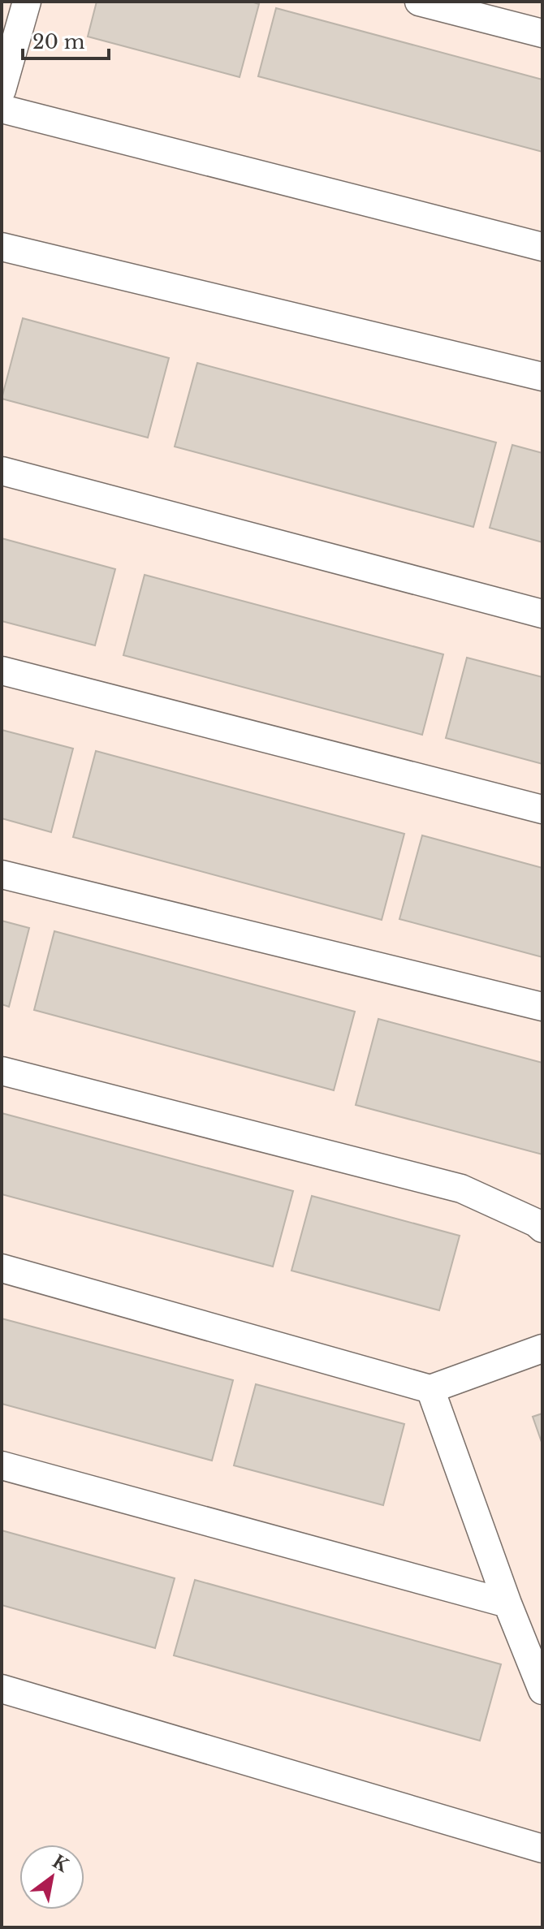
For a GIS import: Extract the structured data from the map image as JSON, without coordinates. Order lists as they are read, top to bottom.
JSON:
{
  "scale_bar": "20 m",
  "north": "top right"
}
